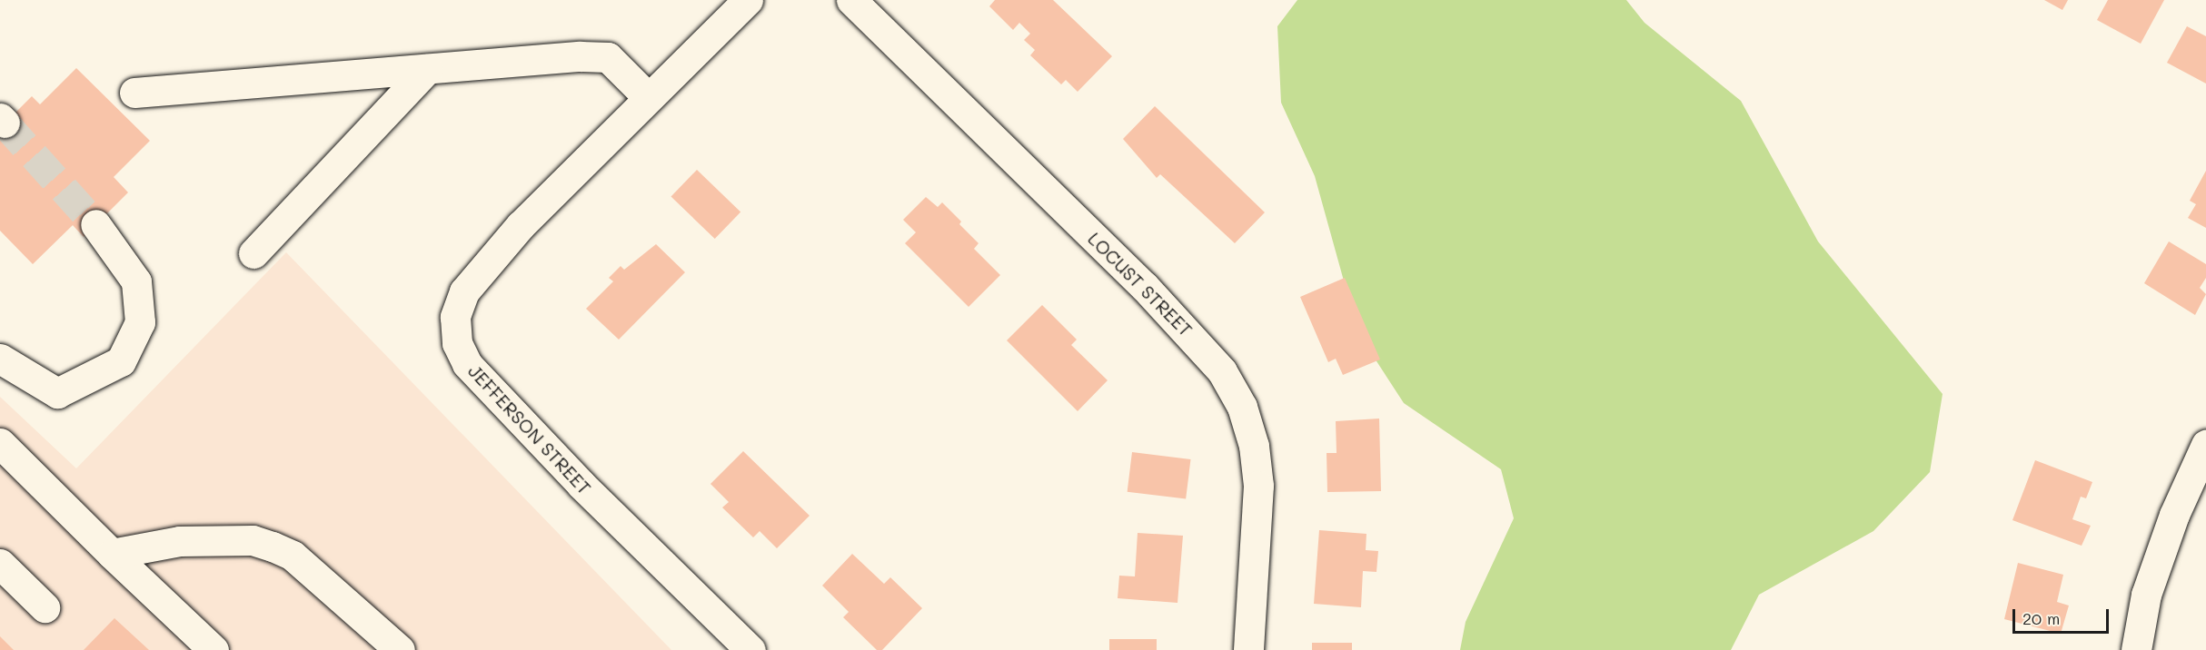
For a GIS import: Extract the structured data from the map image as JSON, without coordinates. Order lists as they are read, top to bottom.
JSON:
{
  "streets": {
    "street": ["LOCUST STREET", "JEFFERSON STREET"]
  },
  "scale_bar": "20 m"
}
